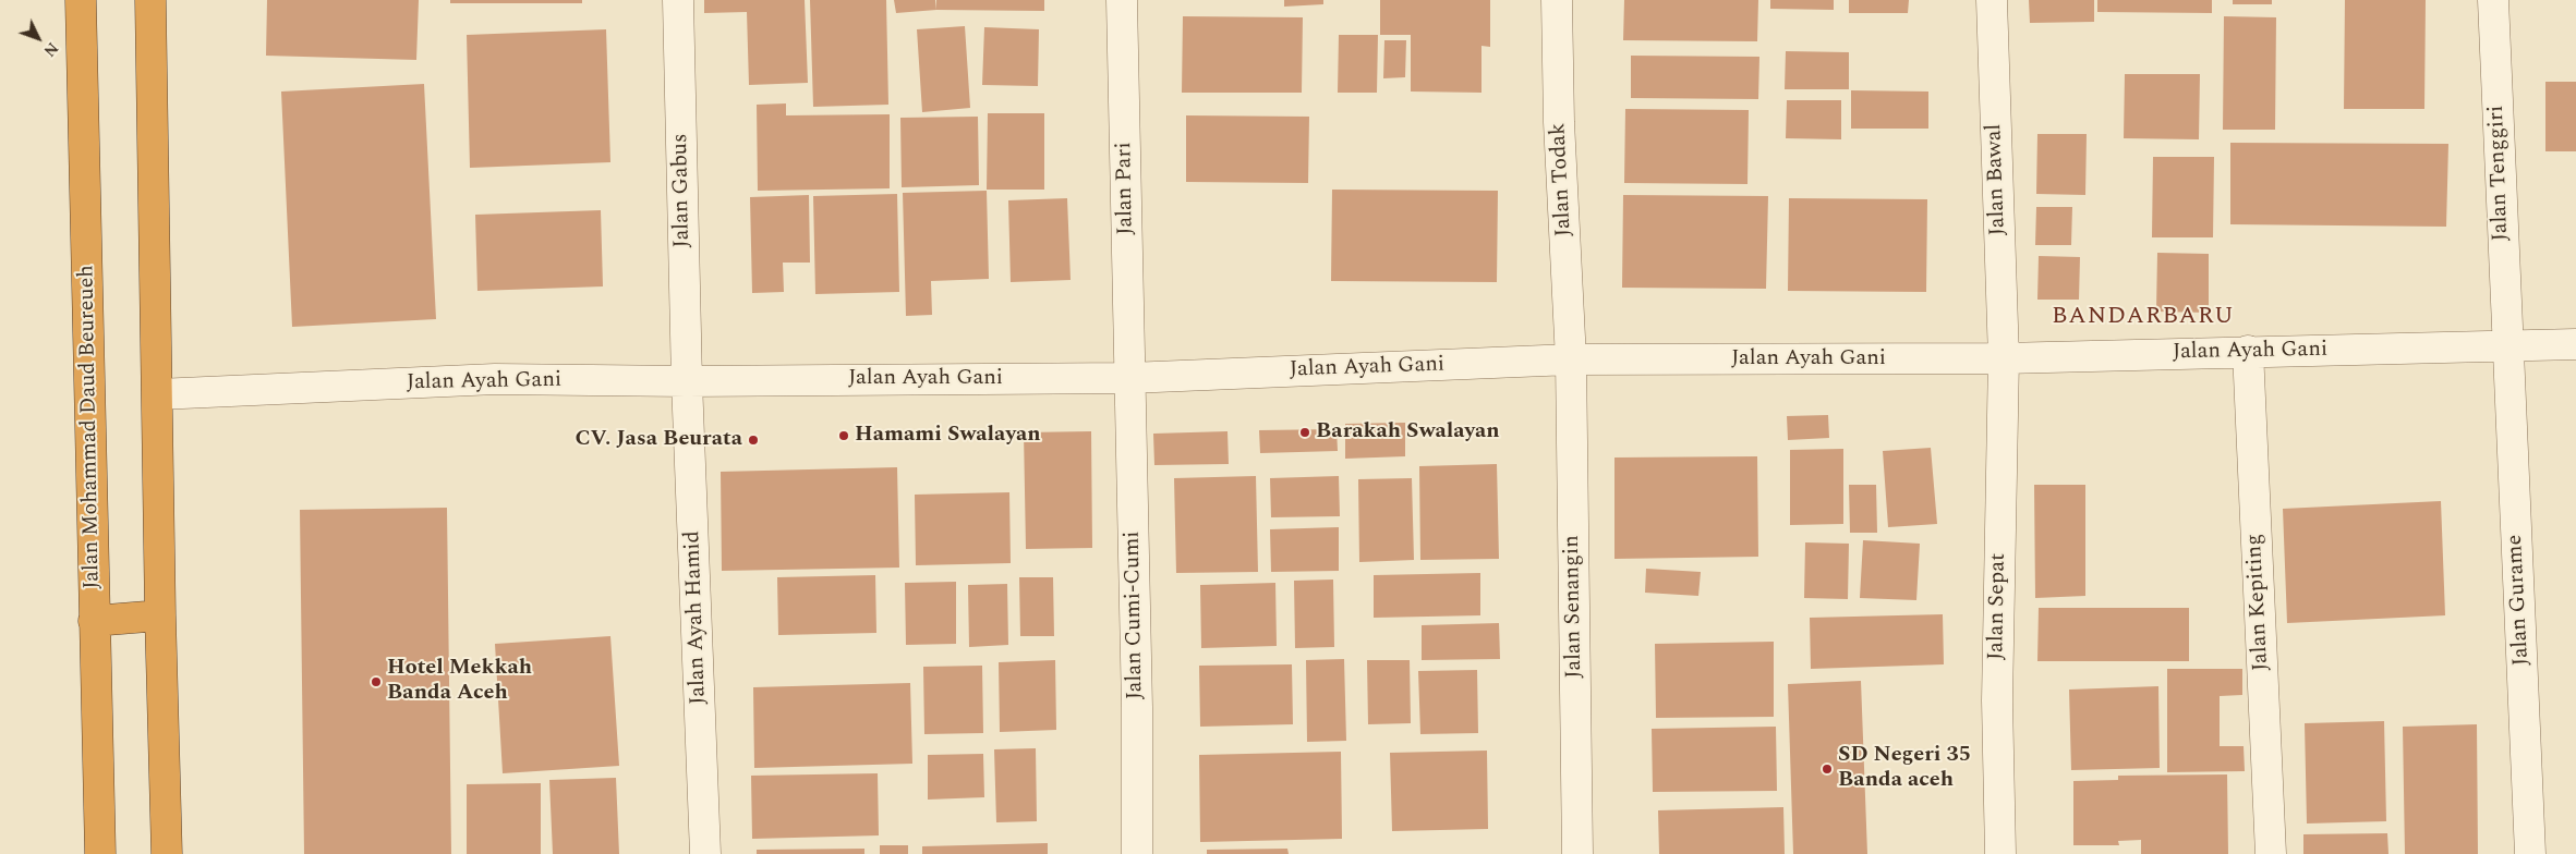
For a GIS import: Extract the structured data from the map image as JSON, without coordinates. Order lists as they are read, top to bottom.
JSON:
{
  "streets": {
    "highway": ["Jalan Mohammad Daud Beureueh"],
    "street": [
      "Jalan Tenggiri",
      "Jalan Todak",
      "Jalan Bawal",
      "Jalan Pari",
      "Jalan Gabus",
      "Jalan Ayah Gani",
      "Jalan Gurame",
      "Jalan Kepiting",
      "Jalan Senangin",
      "Jalan Sepat",
      "Jalan Cumi-Cumi",
      "Jalan Ayah Hamid"
    ]
  },
  "crossings": [
    ["Jalan Tenggiri", "Jalan Ayah Gani"],
    ["Jalan Tenggiri", "Jalan Gurame"],
    ["Jalan Todak", "Jalan Ayah Gani"],
    ["Jalan Todak", "Jalan Senangin"],
    ["Jalan Bawal", "Jalan Ayah Gani"],
    ["Jalan Bawal", "Jalan Sepat"],
    ["Jalan Pari", "Jalan Ayah Gani"],
    ["Jalan Pari", "Jalan Cumi-Cumi"],
    ["Jalan Gabus", "Jalan Ayah Gani"],
    ["Jalan Gabus", "Jalan Ayah Hamid"],
    ["Jalan Ayah Gani", "Jalan Gurame"],
    ["Jalan Ayah Gani", "Jalan Kepiting"],
    ["Jalan Ayah Gani", "Jalan Senangin"],
    ["Jalan Ayah Gani", "Jalan Sepat"],
    ["Jalan Ayah Gani", "Jalan Cumi-Cumi"],
    ["Jalan Ayah Gani", "Jalan Ayah Hamid"]
  ],
  "districts": ["BANDARBARU"],
  "places": [
    "Barakah Swalayan",
    "Hamami Swalayan",
    "CV. Jasa Beurata",
    "Hotel Mekkah Banda Aceh",
    "SD Negeri 35 Banda aceh"
  ],
  "north": "bottom right"
}
